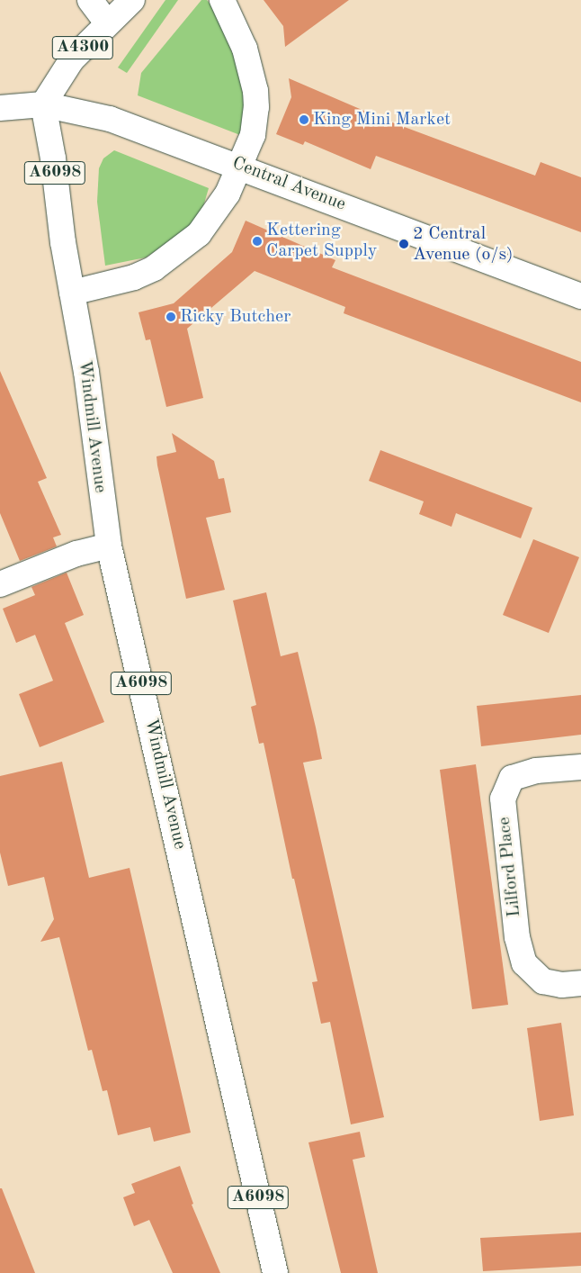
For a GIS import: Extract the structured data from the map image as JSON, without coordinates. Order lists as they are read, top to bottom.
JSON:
{
  "streets": {
    "street": [
      "A4300",
      "A6098",
      "Central Avenue",
      "Windmill Avenue",
      "Lilford Place"
    ]
  },
  "crossings": [
    ["A4300", "Central Avenue"],
    ["A4300", "Windmill Avenue"],
    ["Central Avenue", "Windmill Avenue"]
  ],
  "places": [
    "King Mini Market",
    "Kettering Carpet Supply",
    "2 Central Avenue (o/s)",
    "Ricky Butcher"
  ]
}
